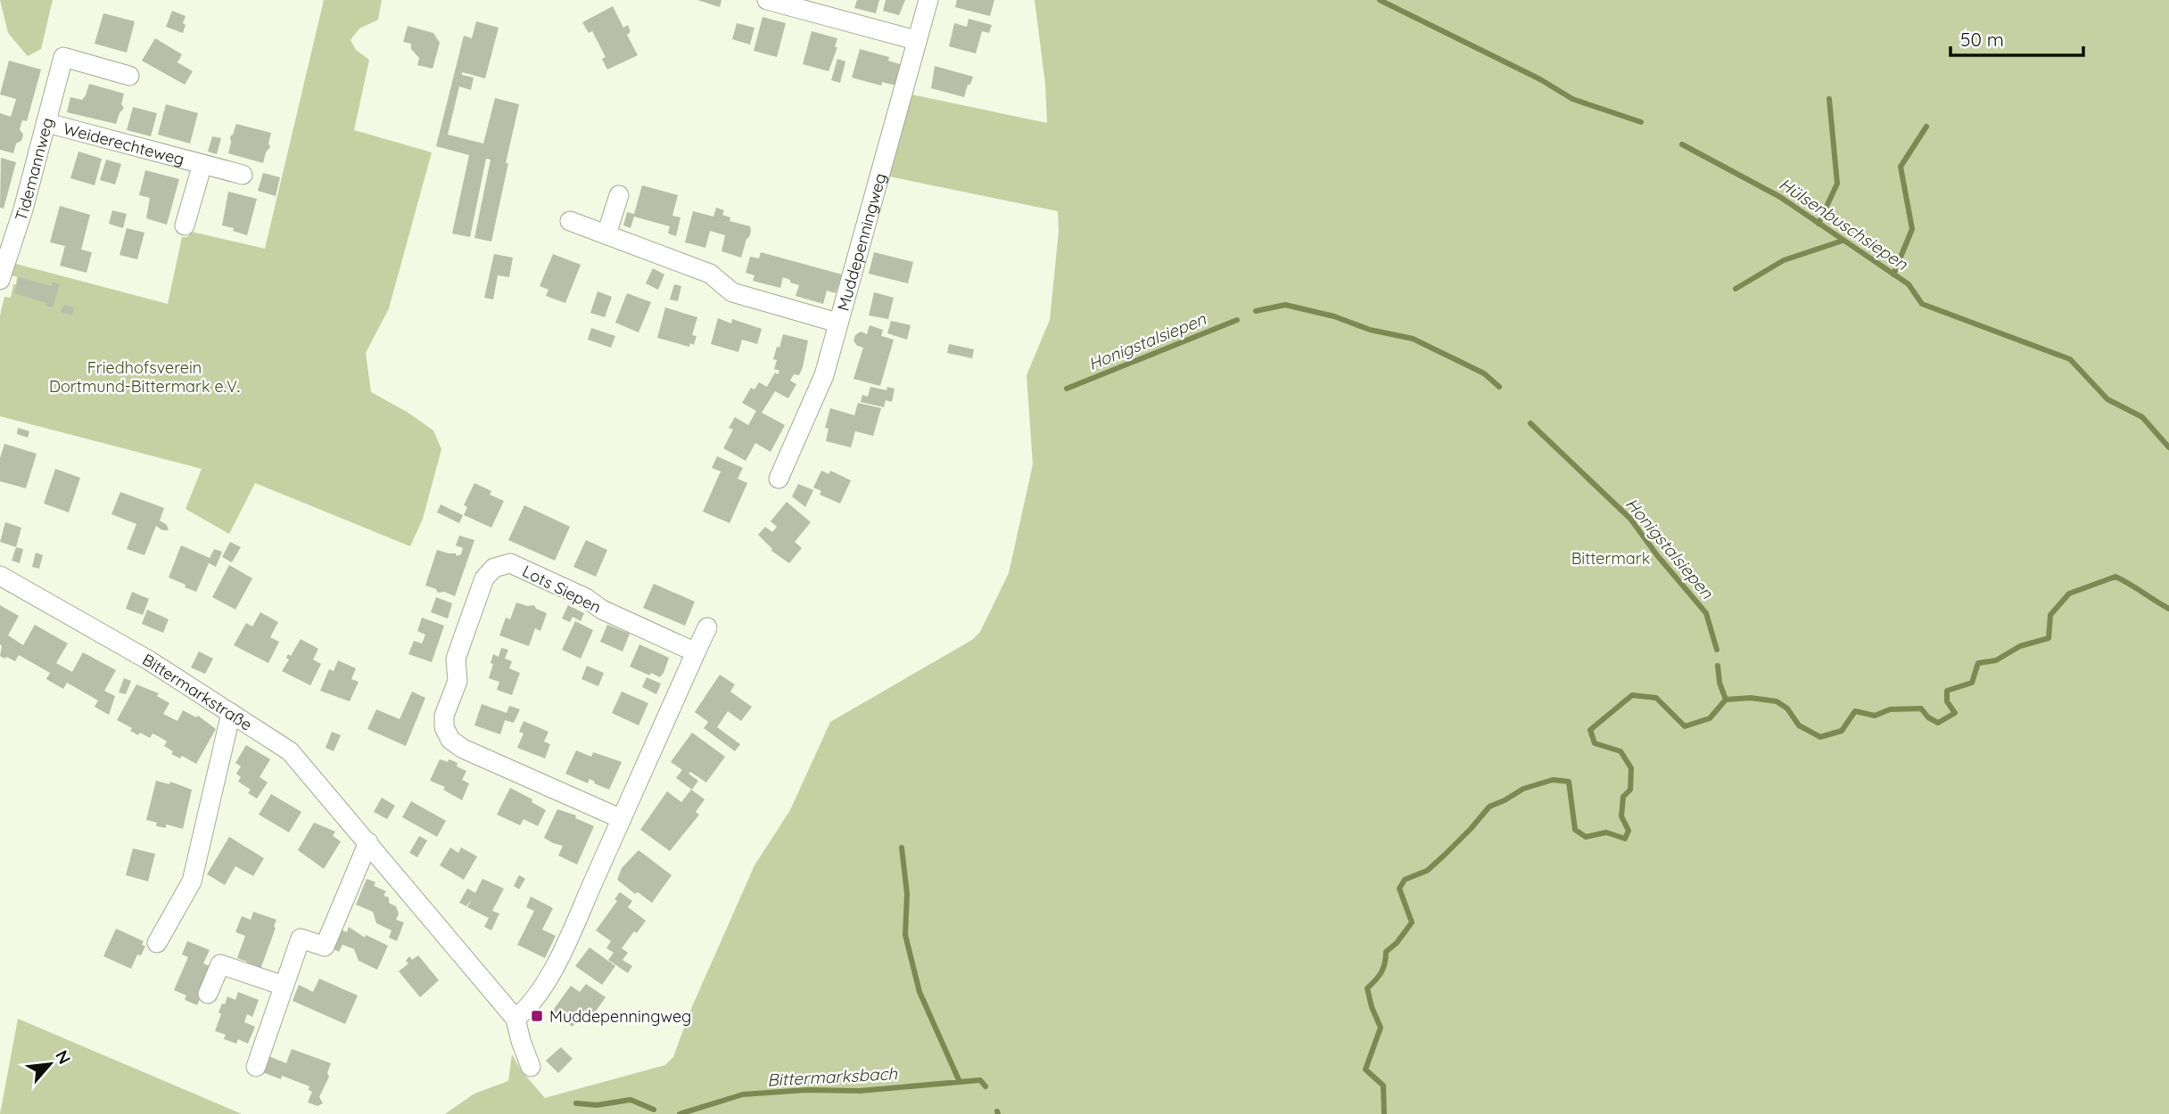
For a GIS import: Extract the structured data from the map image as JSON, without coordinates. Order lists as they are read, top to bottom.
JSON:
{
  "streets": {
    "street": [
      "Weiderechteweg",
      "Tidemannweg",
      "Muddepenningweg",
      "Lots Siepen",
      "Bittermarkstraße"
    ]
  },
  "crossings": [
    ["Weiderechteweg", "Tidemannweg"]
  ],
  "water": ["Hülsenbuschsiepen", "Honigstalsiepen", "Bittermarksbach"],
  "parks": ["Friedhofsverein Dortmund-Bittermark e.V.", "Bittermark"],
  "places": {
    "transit": ["Muddepenningweg"]
  },
  "scale_bar": "50 m",
  "north": "top right"
}
